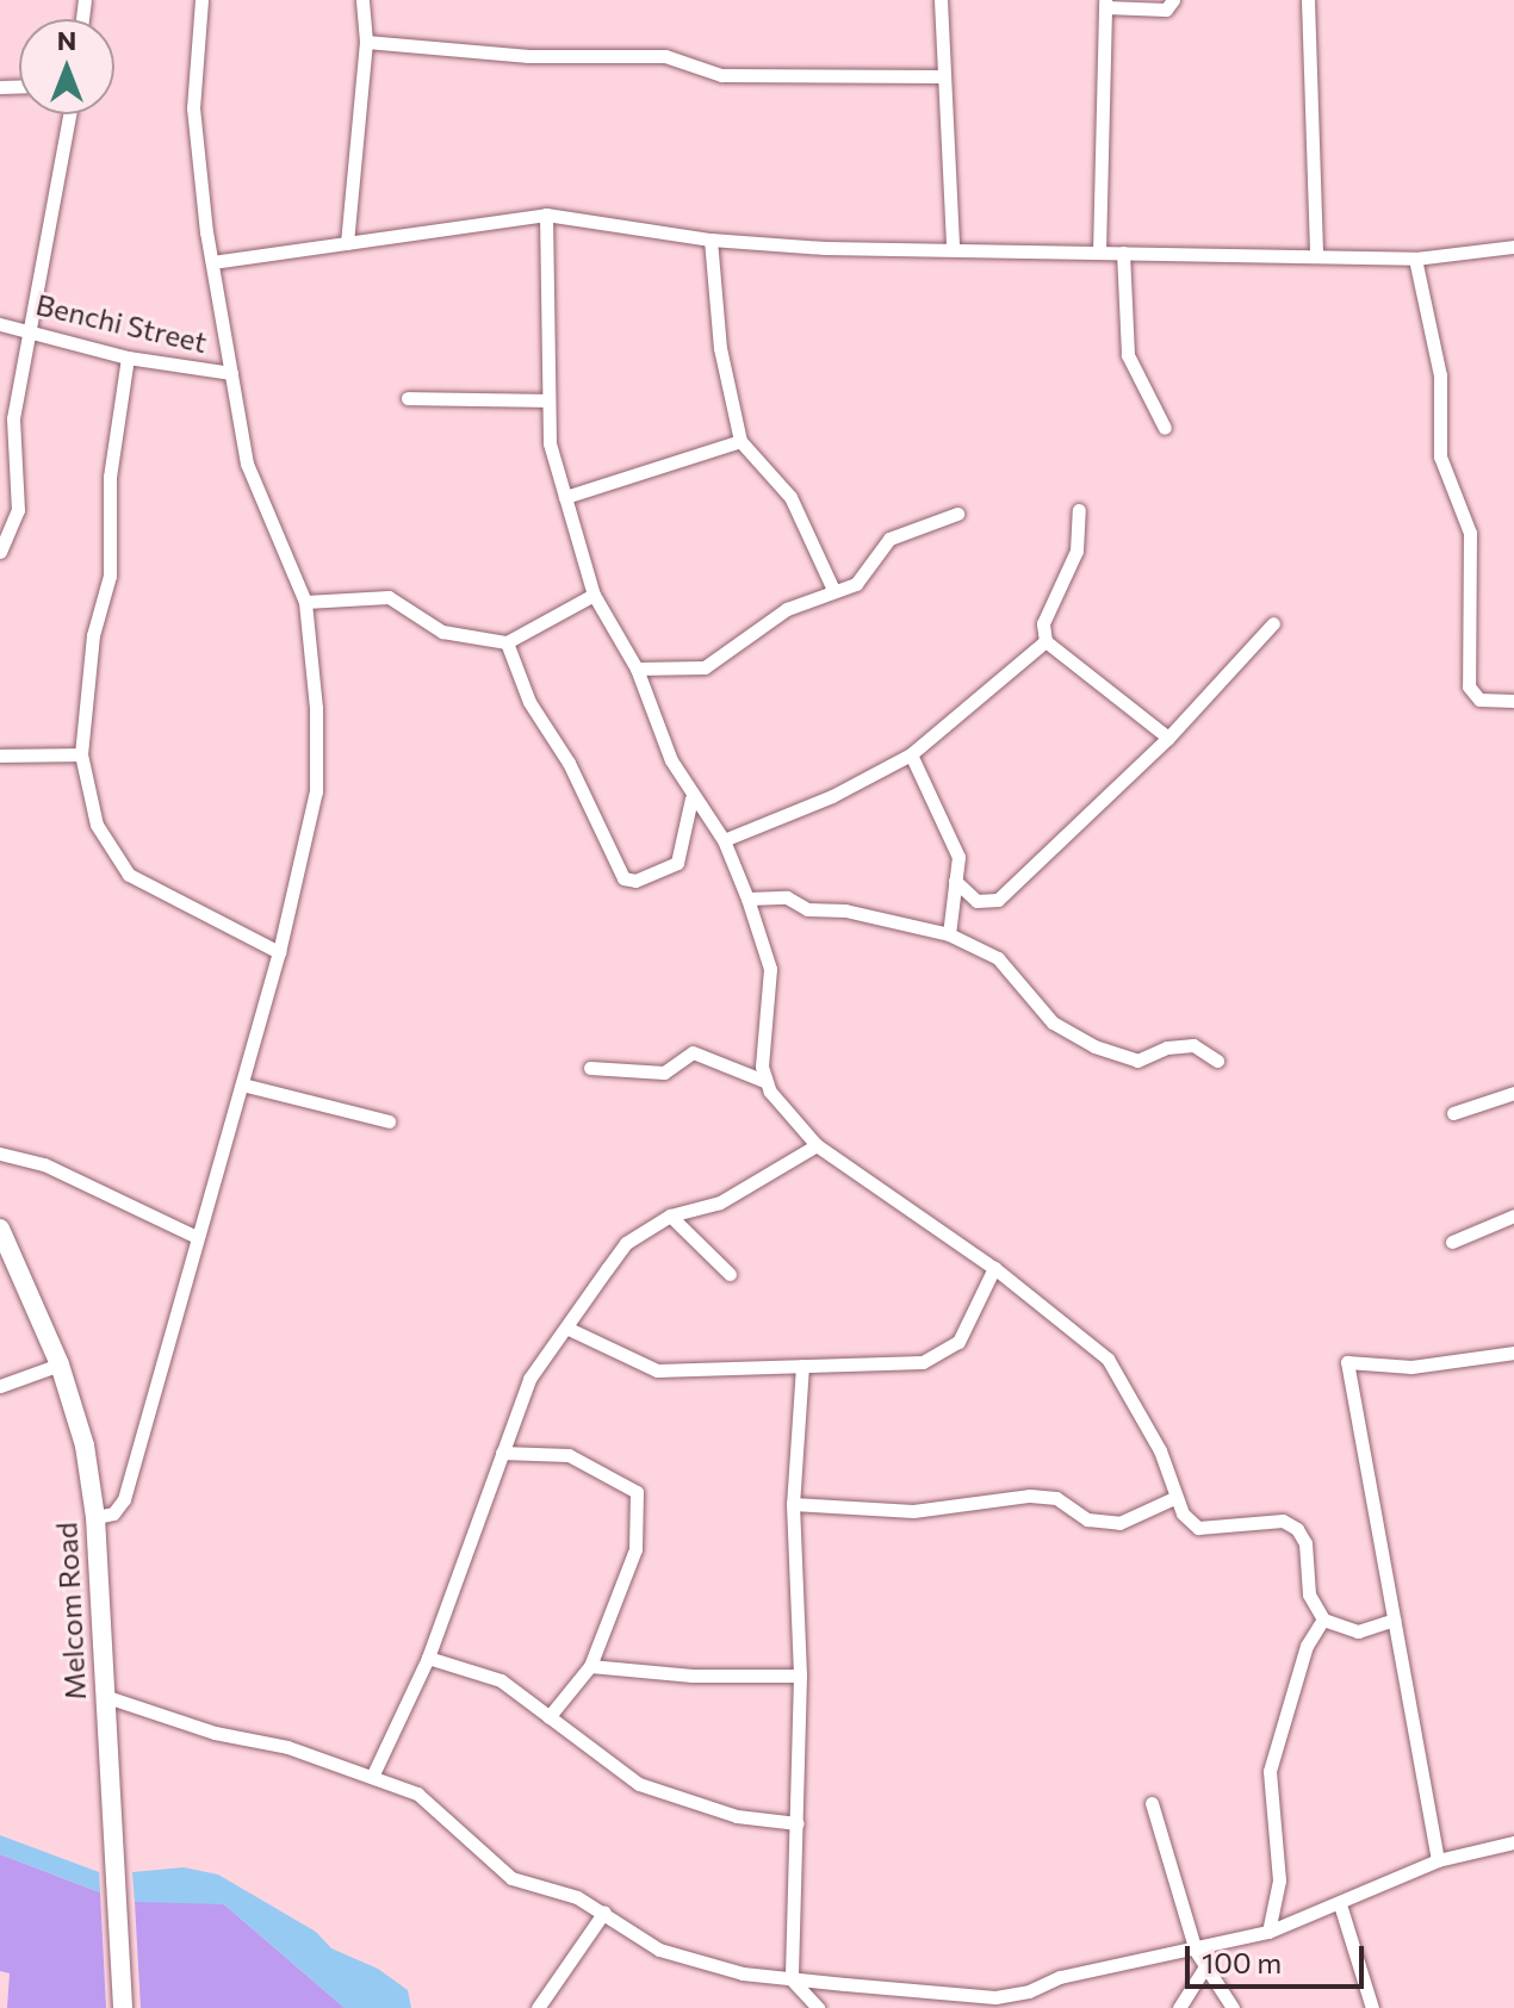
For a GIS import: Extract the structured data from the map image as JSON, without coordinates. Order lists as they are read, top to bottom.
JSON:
{
  "streets": {
    "main road": ["Melcom Road"],
    "street": ["Benchi Street"]
  },
  "scale_bar": "100 m",
  "north": "top"
}
